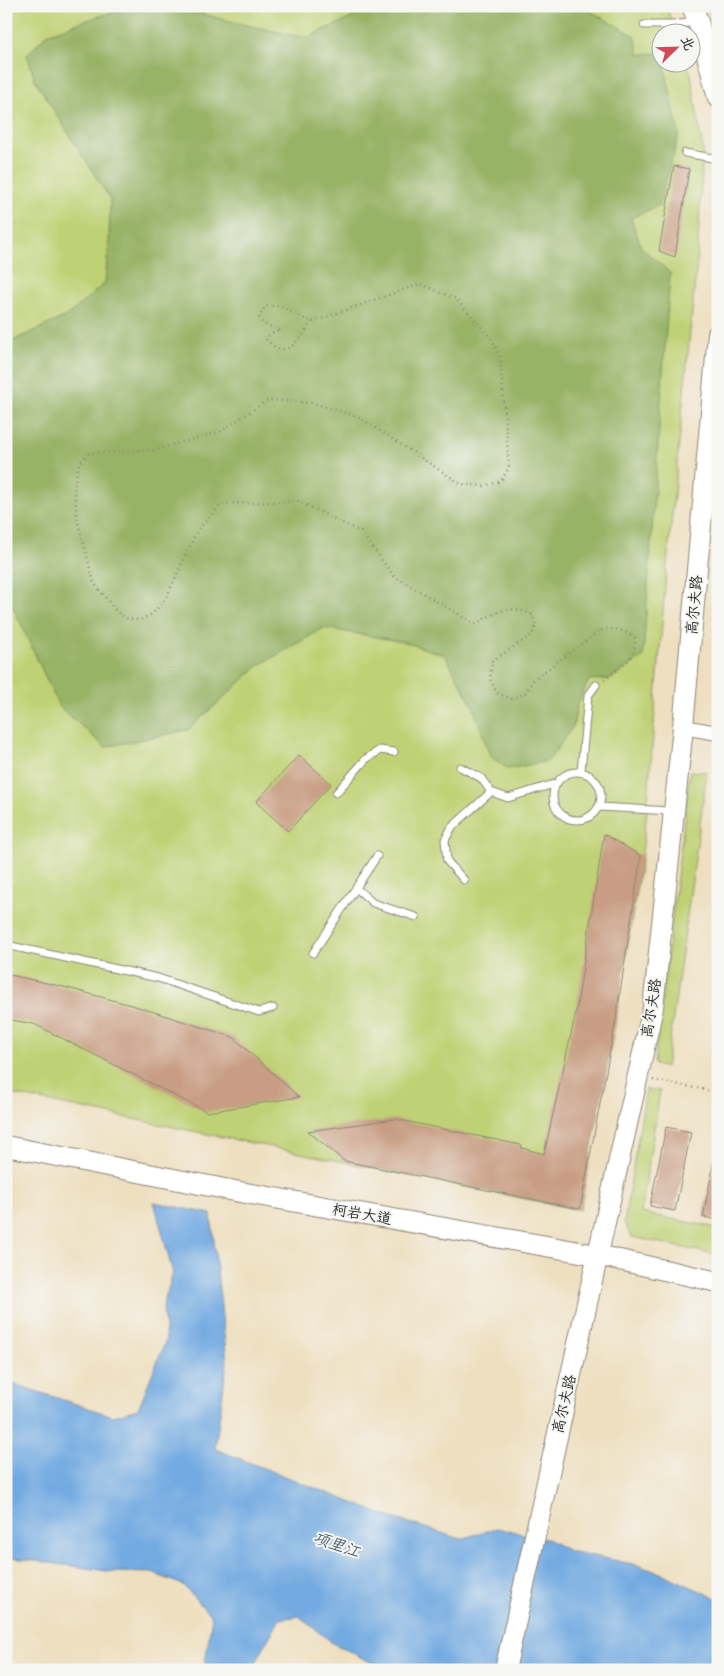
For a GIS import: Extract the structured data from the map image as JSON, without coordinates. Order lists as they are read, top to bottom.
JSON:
{
  "streets": {
    "street": ["高尔夫路", "柯岩大道"]
  },
  "crossings": [
    ["高尔夫路", "柯岩大道"]
  ],
  "water": ["项里江"],
  "north": "top right"
}
